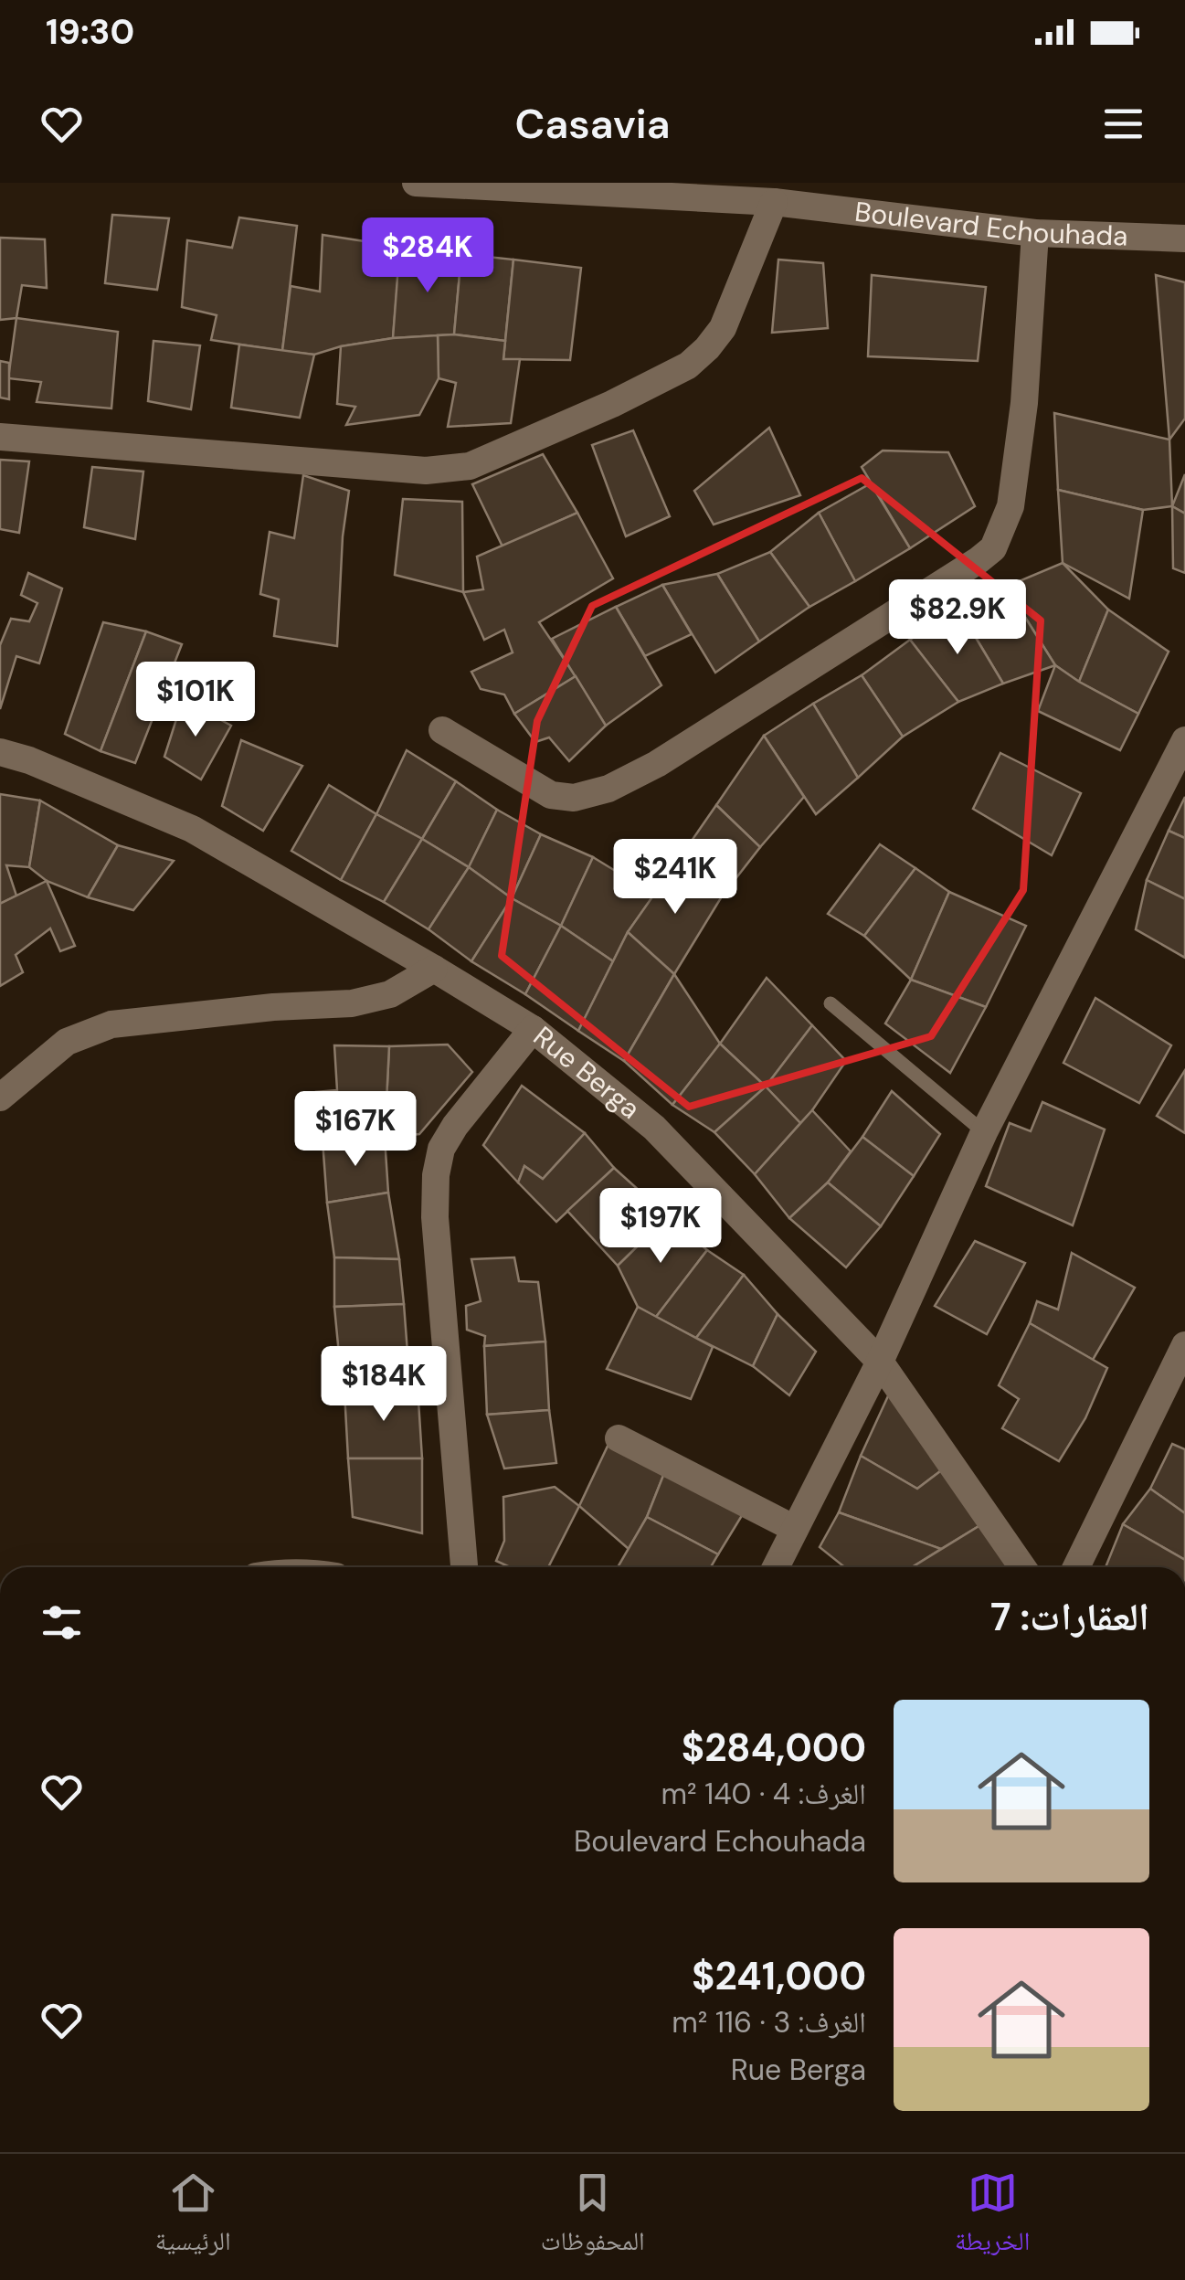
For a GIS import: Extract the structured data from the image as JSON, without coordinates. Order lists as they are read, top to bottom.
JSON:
{
  "streets": {
    "street": ["Boulevard Echouhada", "Rue Berga"]
  },
  "page": {
    "status": "19:30",
    "header": "Casavia",
    "price": [
      "$284K",
      "$82.9K",
      "$101K",
      "$241K",
      "$167K",
      "$197K",
      "$184K"
    ],
    "heading": "العقارات: 7",
    "list": [
      {
        "name": "$284,000",
        "note": "الغرف: 4 · 140 m² · Boulevard Echouhada"
      },
      {
        "name": "$241,000",
        "note": "الغرف: 3 · 116 m² · Rue Berga"
      }
    ],
    "tabs": ["الخريطة", "المحفوظات", "الرئيسية"]
  }
}
